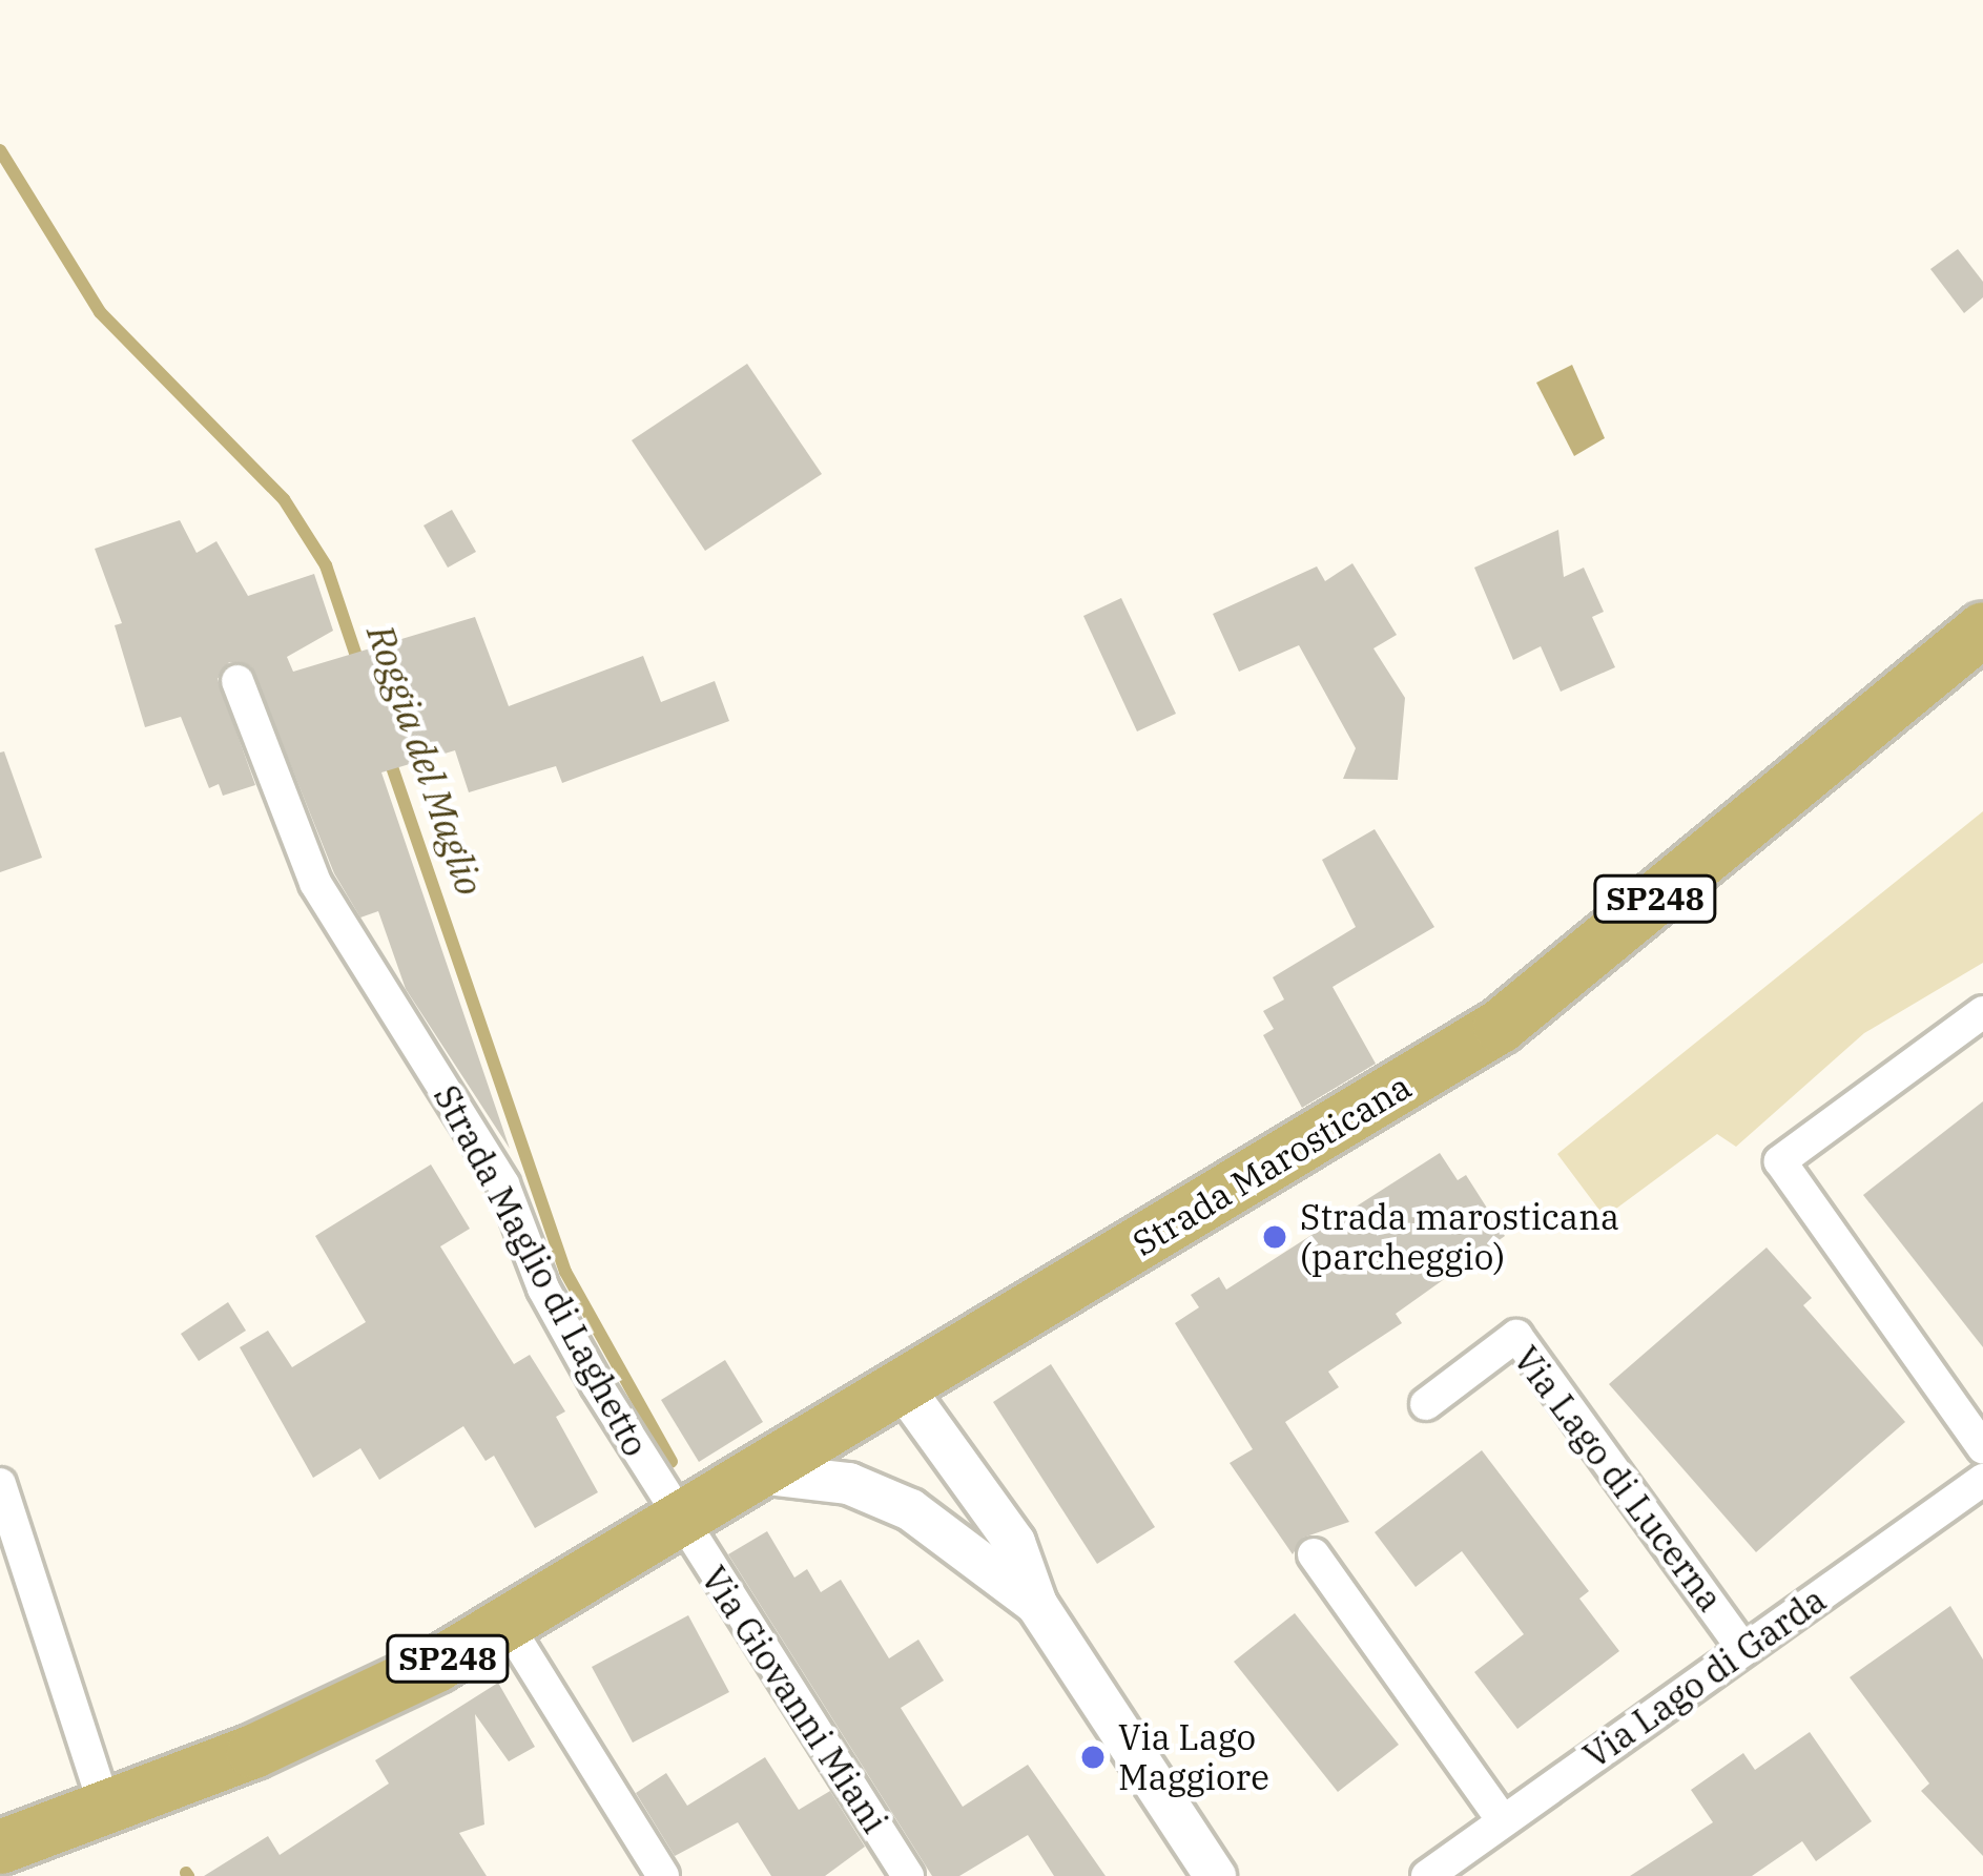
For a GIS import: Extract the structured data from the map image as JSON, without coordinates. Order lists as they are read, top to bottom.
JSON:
{
  "streets": {
    "main road": ["SP248", "Strada Marosticana"],
    "street": [
      "Strada Maglio di Laghetto",
      "Via Lago di Lucerna",
      "Via Lago di Garda",
      "Via Giovanni Miani"
    ]
  },
  "crossings": [
    ["Strada Marosticana", "Strada Maglio di Laghetto"],
    ["Strada Marosticana", "Via Giovanni Miani"],
    ["Strada Maglio di Laghetto", "Via Giovanni Miani"],
    ["Via Lago di Lucerna", "Via Lago di Garda"]
  ],
  "water": ["Roggia del Maglio"],
  "places": ["Strada marosticana (parcheggio)", "Via Lago Maggiore"]
}
